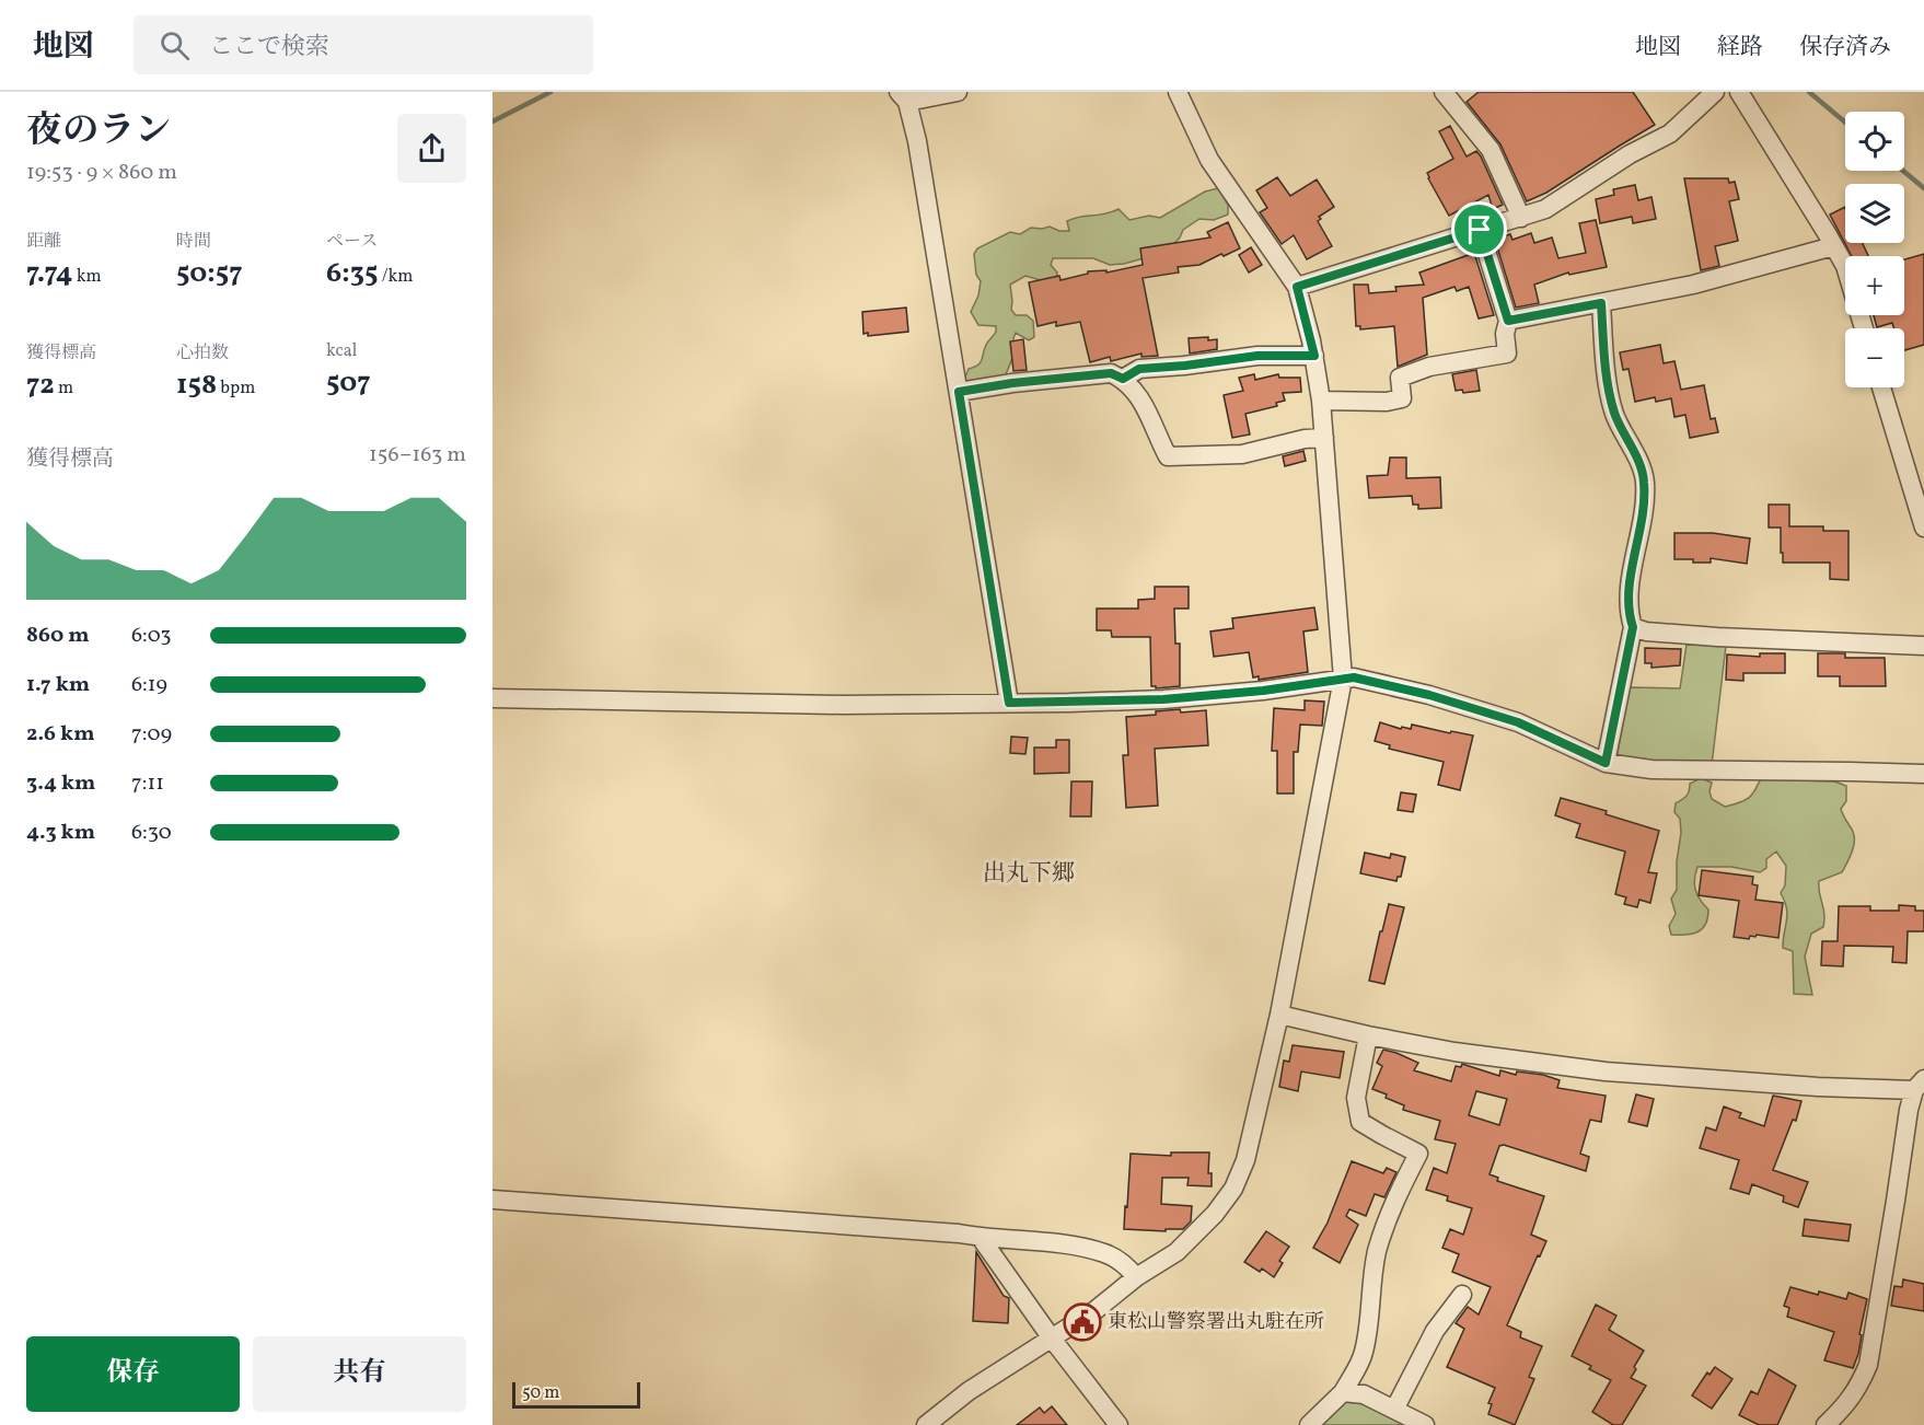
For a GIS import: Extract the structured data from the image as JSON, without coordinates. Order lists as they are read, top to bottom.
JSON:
{
  "districts": ["出丸下郷"],
  "places": {
    "public building": ["東松山警察署出丸駐在所"]
  },
  "scale_bar": "50 m",
  "page": {
    "header": "地図",
    "search": "ここで検索",
    "nav": ["地図", "経路", "保存済み"],
    "heading": ["夜のラン", "19:53 · 9 × 860 m"],
    "map_buttons": ["+", "−"],
    "stats": [
      ["距離", "7.74 km"],
      ["時間", "50:57"],
      ["ペース", "6:35 /km"],
      ["獲得標高", "72 m"],
      ["心拍数", "158 bpm"],
      ["kcal", "507"]
    ],
    "chart": ["獲得標高", "156–163 m"],
    "list": [
      {
        "name": "860 m",
        "note": "6:03"
      },
      {
        "name": "1.7 km",
        "note": "6:19"
      },
      {
        "name": "2.6 km",
        "note": "7:09"
      },
      {
        "name": "3.4 km",
        "note": "7:11"
      },
      {
        "name": "4.3 km",
        "note": "6:30"
      }
    ],
    "buttons": ["保存", "共有"],
    "scale": "50 m"
  }
}
